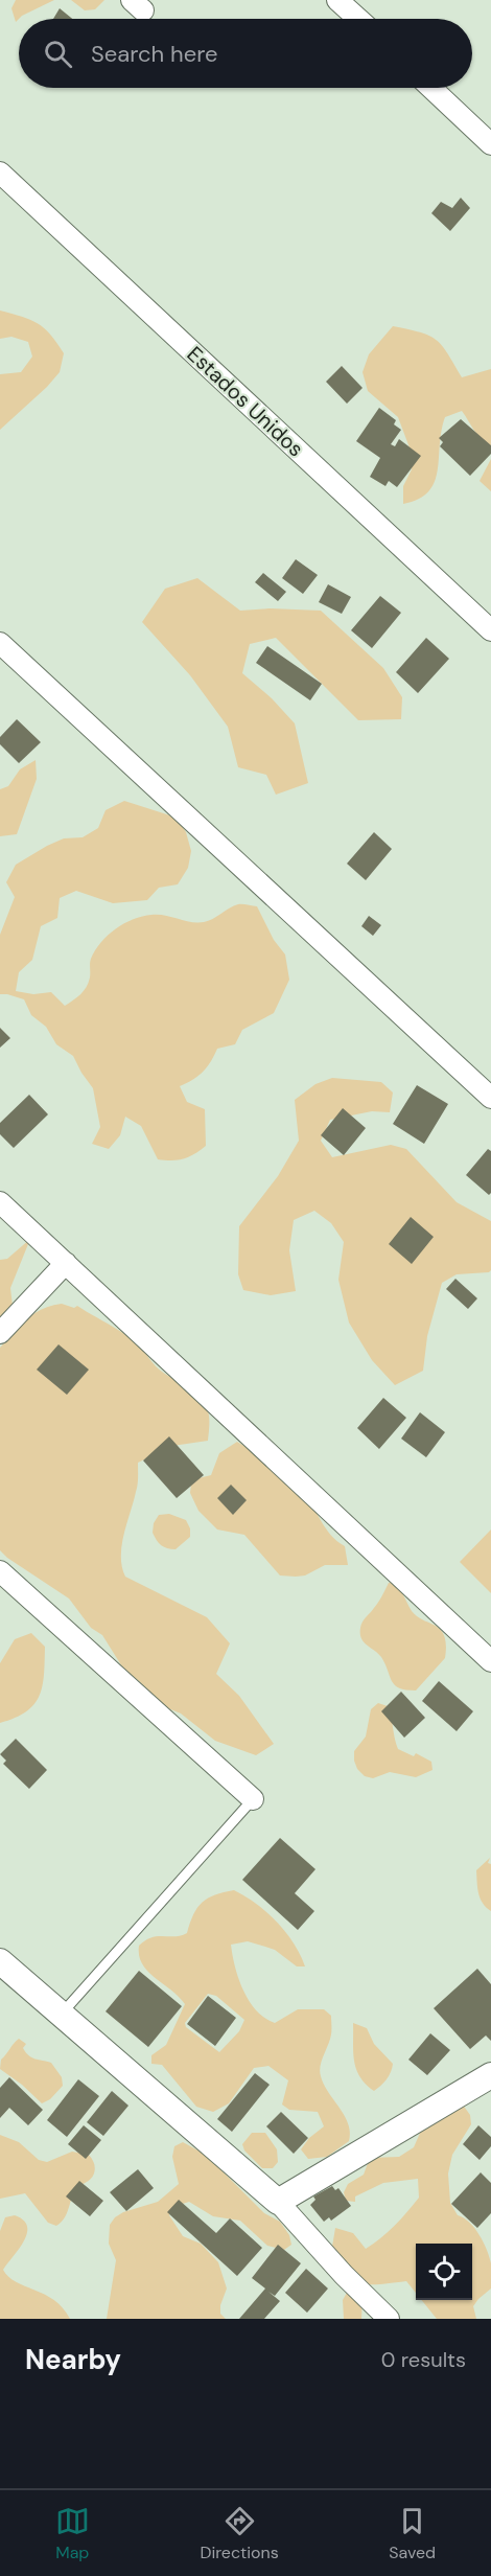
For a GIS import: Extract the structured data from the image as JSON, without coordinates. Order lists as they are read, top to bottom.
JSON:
{
  "streets": {
    "street": ["Estados Unidos"]
  },
  "page": {
    "search": "Search here",
    "heading": ["Nearby", "0 results"],
    "nav": ["Map", "Directions", "Saved"]
  }
}
